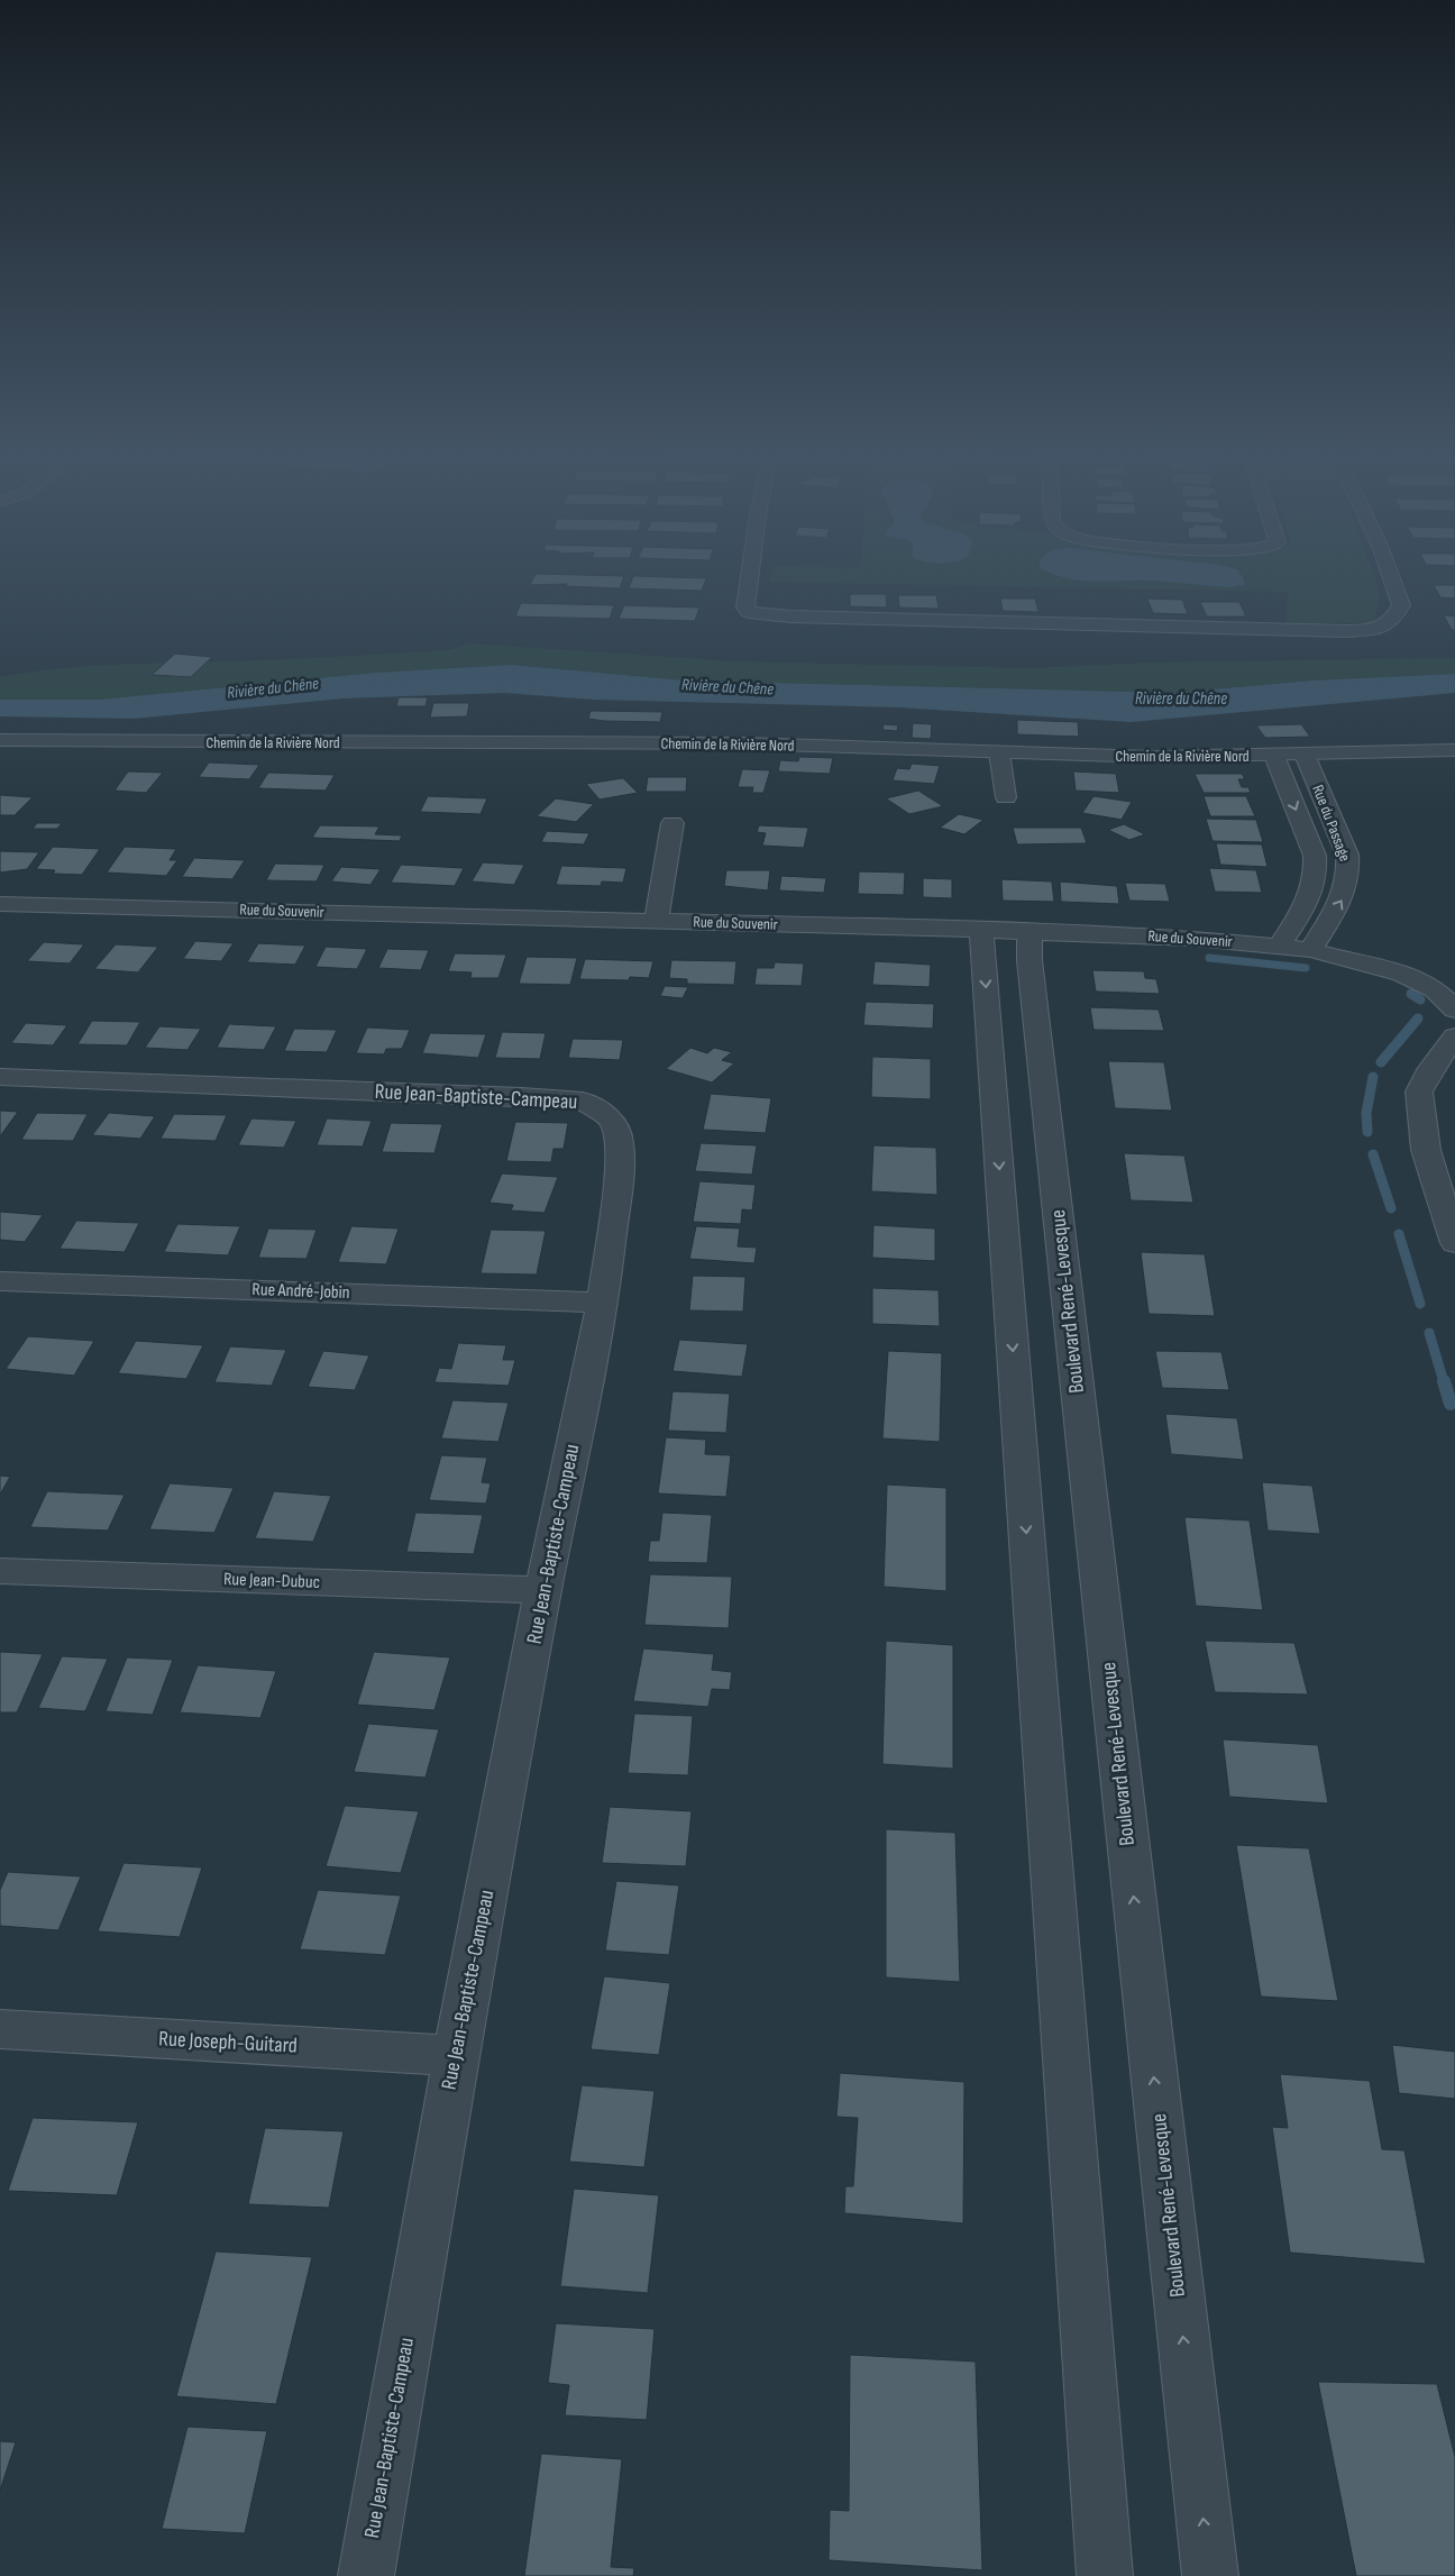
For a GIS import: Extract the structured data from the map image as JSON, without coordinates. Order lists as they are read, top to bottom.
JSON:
{
  "streets": {
    "street": [
      "Chemin de la Rivière Nord",
      "Rue du Passage",
      "Rue du Souvenir",
      "Rue Jean-Baptiste-Campeau",
      "Rue André-Jobin",
      "Boulevard René-Levesque",
      "Rue Jean-Dubuc",
      "Rue Joseph-Guitard"
    ]
  },
  "crossings": [
    ["Chemin de la Rivière Nord", "Rue du Passage"],
    ["Rue du Passage", "Rue du Souvenir"],
    ["Rue du Souvenir", "Boulevard René-Levesque"],
    ["Rue Jean-Baptiste-Campeau", "Rue André-Jobin"],
    ["Rue Jean-Baptiste-Campeau", "Rue Jean-Dubuc"],
    ["Rue Jean-Baptiste-Campeau", "Rue Joseph-Guitard"]
  ],
  "water": ["Rivière du Chêne"]
}
